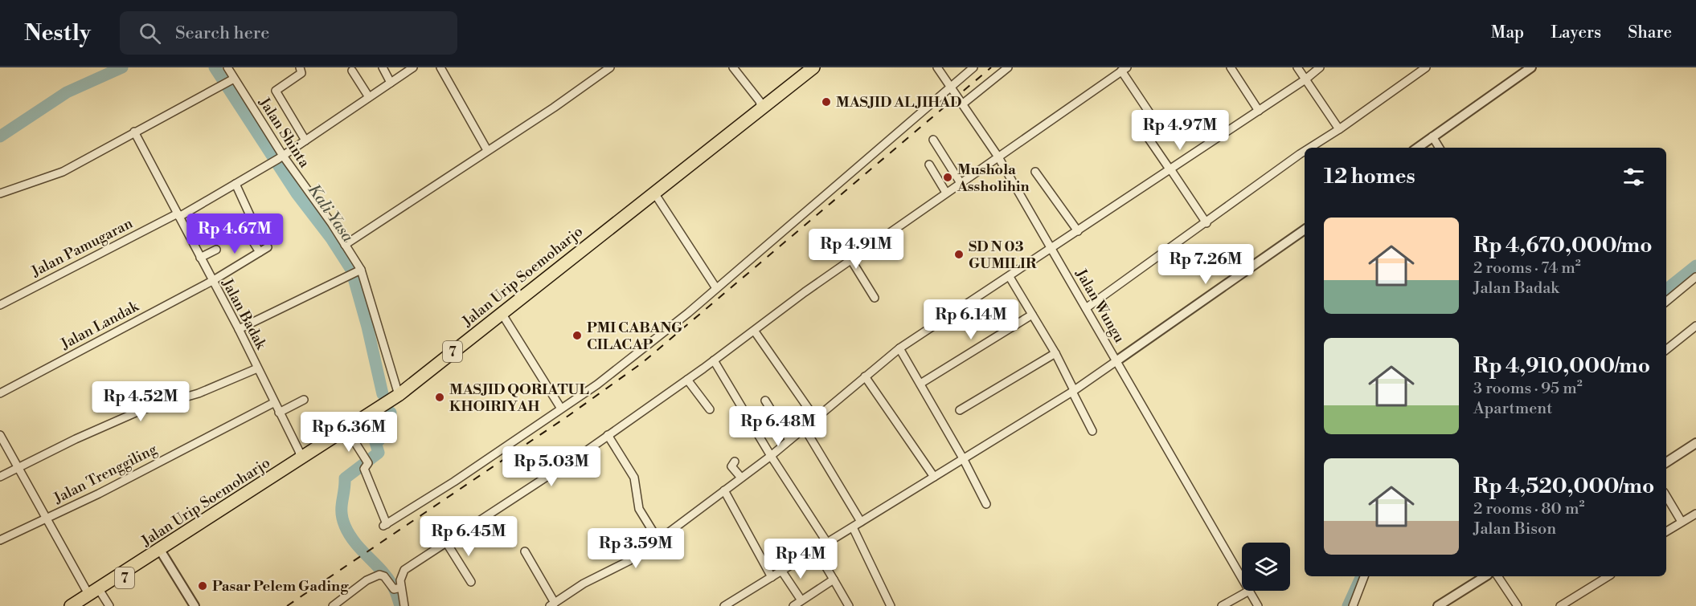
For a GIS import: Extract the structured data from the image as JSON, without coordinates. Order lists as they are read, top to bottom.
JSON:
{
  "streets": {
    "highway": ["Jalan Urip Soemoharjo", "7"],
    "street": [
      "Jalan Shinta",
      "Jalan Pamugaran",
      "Jalan Wungu",
      "Jalan Badak",
      "Jalan Landak",
      "Jalan Trenggiling"
    ]
  },
  "crossings": [
    ["Jalan Shinta", "Jalan Pamugaran"],
    ["Jalan Shinta", "Jalan Urip Soemoharjo"],
    ["Jalan Pamugaran", "Jalan Badak"],
    ["Jalan Urip Soemoharjo", "Jalan Badak"],
    ["Jalan Badak", "Jalan Landak"],
    ["Jalan Badak", "Jalan Trenggiling"]
  ],
  "water": ["Kali Yasa"],
  "places": [
    "MASJID AL JIHAD",
    "Mushola Assholihin",
    "SD N 03 GUMILIR",
    "PMI CABANG CILACAP",
    "MASJID QORIATUL KHOIRIYAH",
    "Pasar Pelem Gading"
  ],
  "page": {
    "header": "Nestly",
    "search": "Search here",
    "nav": ["Map", "Layers", "Share"],
    "price": [
      "Rp 4.97M",
      "Rp 4.67M",
      "Rp 4.91M",
      "Rp 7.26M",
      "Rp 6.14M",
      "Rp 4.52M",
      "Rp 6.48M",
      "Rp 6.36M",
      "Rp 5.03M",
      "Rp 6.45M",
      "Rp 3.59M",
      "Rp 4M"
    ],
    "heading": "12 homes",
    "list": [
      {
        "name": "Rp 4,670,000/mo",
        "note": "2 rooms · 74 m² · Jalan Badak"
      },
      {
        "name": "Rp 4,910,000/mo",
        "note": "3 rooms · 95 m² · Apartment"
      },
      {
        "name": "Rp 4,520,000/mo",
        "note": "2 rooms · 80 m² · Jalan Bison"
      }
    ]
  }
}
